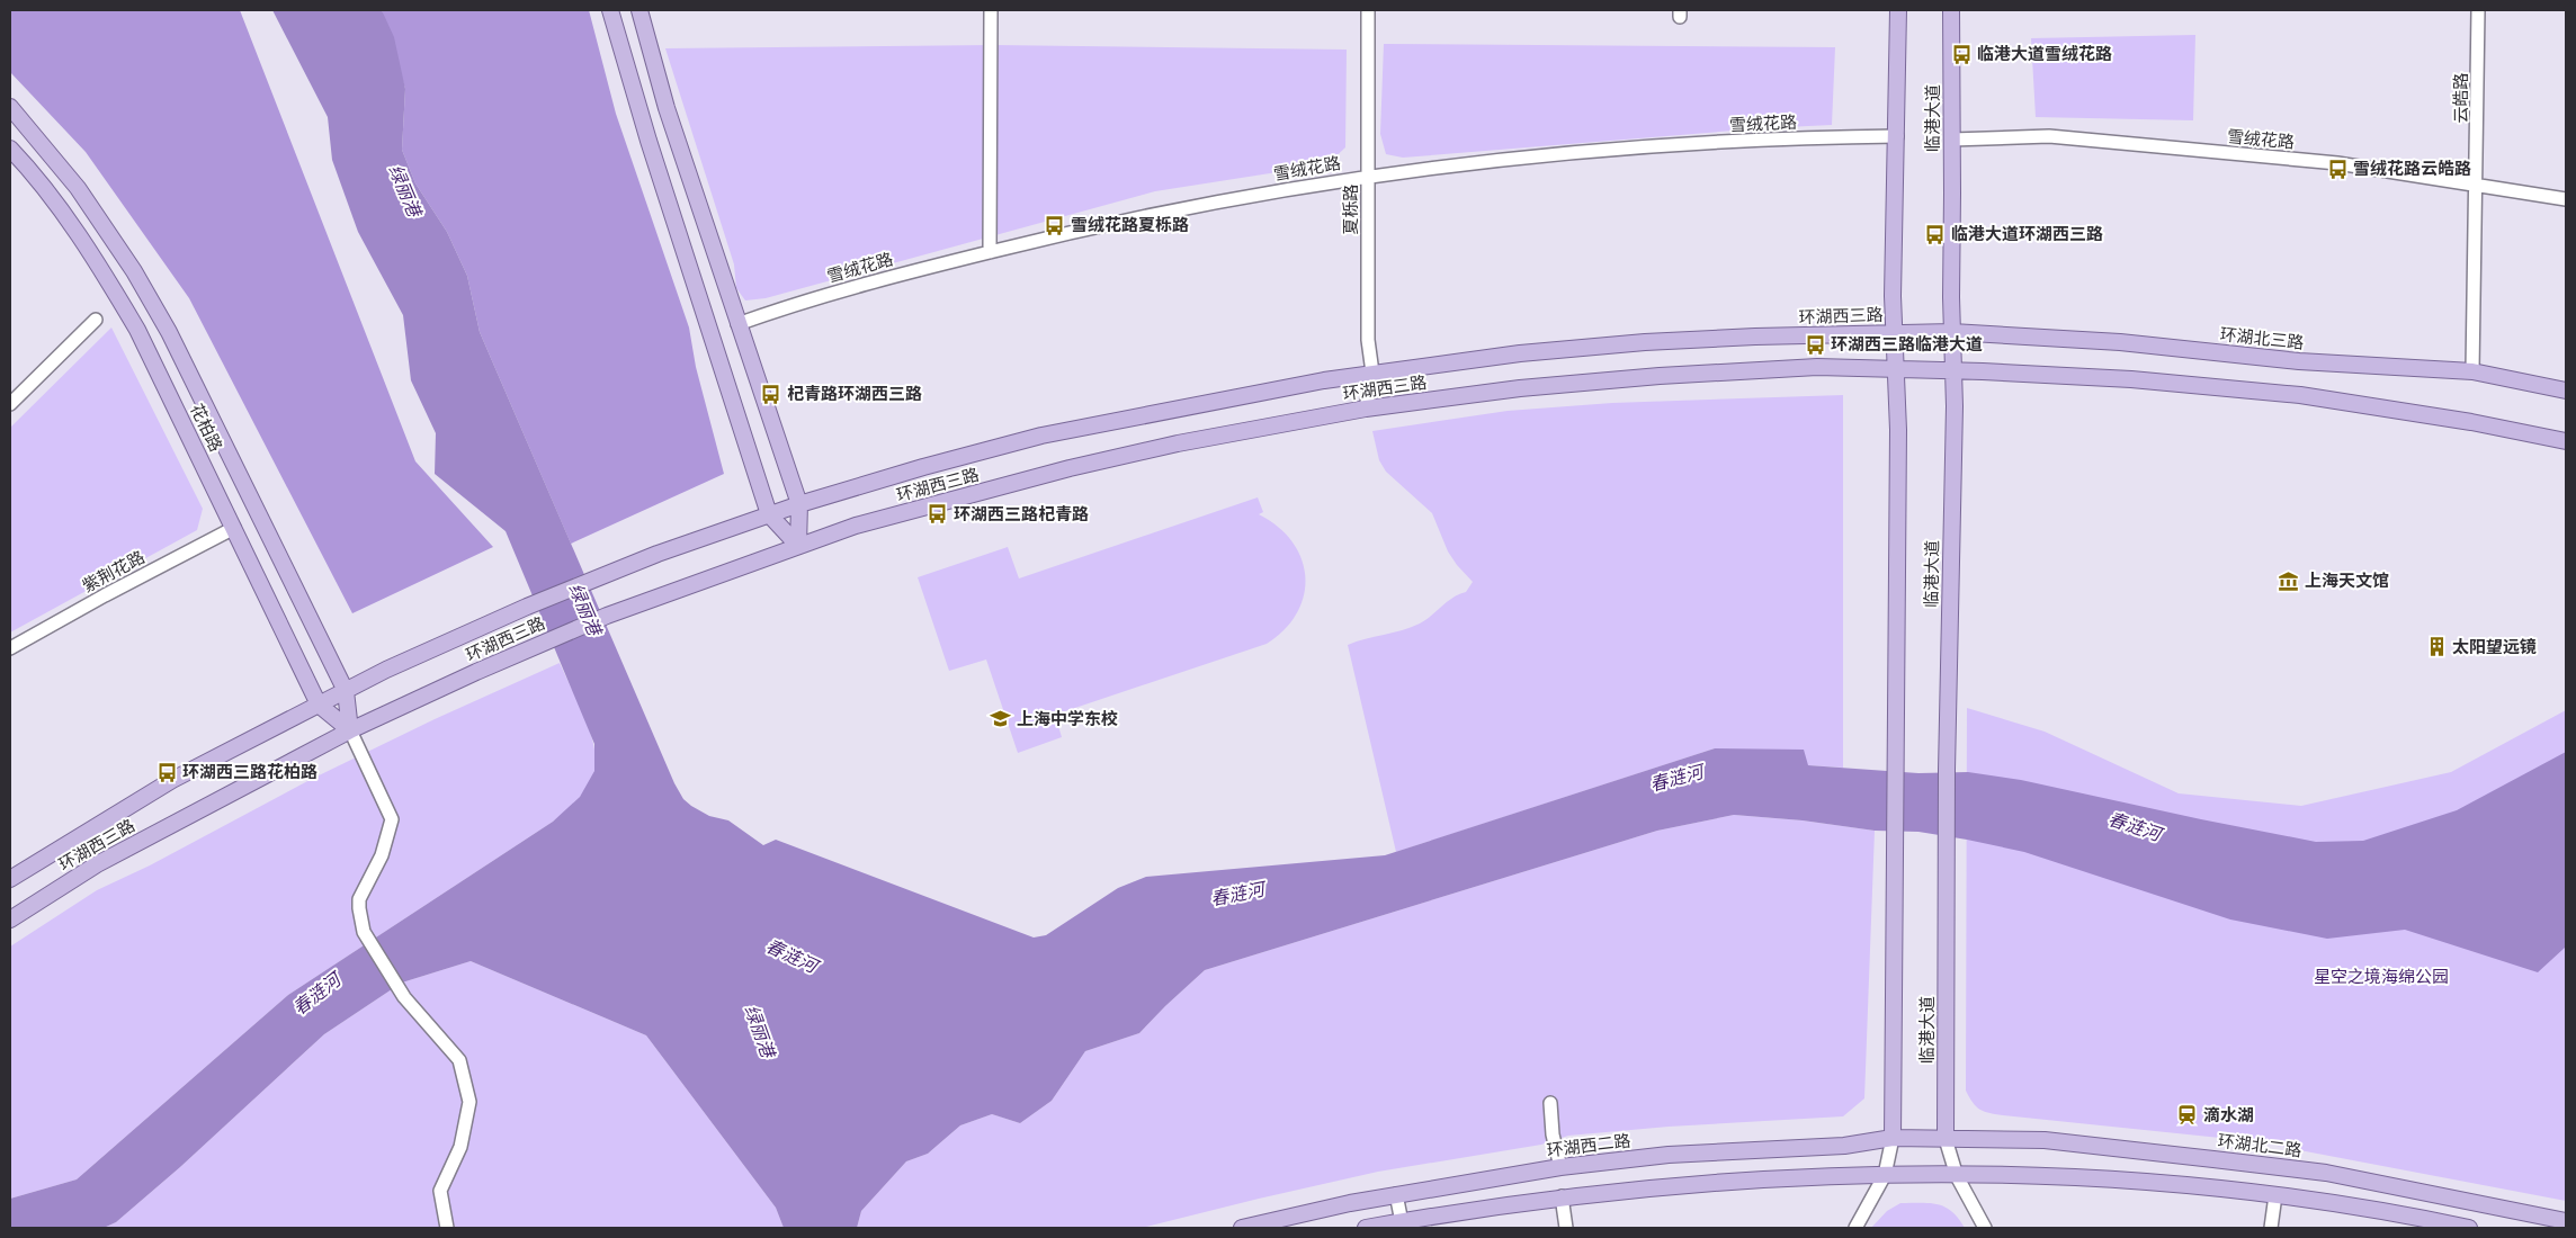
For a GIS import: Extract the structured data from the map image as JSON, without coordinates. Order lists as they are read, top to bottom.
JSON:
{
  "streets": {
    "main road": [
      "临港大道",
      "环湖西三路",
      "环湖北三路",
      "花柏路",
      "环湖西二路",
      "环湖北二路"
    ],
    "street": [
      "云皓路",
      "雪绒花路",
      "夏栎路",
      "紫荆花路"
    ]
  },
  "crossings": [
    ["云皓路", "雪绒花路"],
    ["云皓路", "环湖北三路"],
    ["临港大道", "雪绒花路"],
    ["临港大道", "环湖西三路"],
    ["临港大道", "环湖北三路"],
    ["临港大道", "环湖西二路"],
    ["临港大道", "环湖北二路"],
    ["雪绒花路", "夏栎路"],
    ["夏栎路", "环湖西三路"],
    ["环湖西三路", "环湖北三路"],
    ["环湖西三路", "花柏路"],
    ["花柏路", "紫荆花路"],
    ["环湖西二路", "环湖北二路"]
  ],
  "water": ["绿丽港", "春涟河"],
  "parks": ["星空之境海绵公园"],
  "places": {
    "bus stop": [
      "临港大道雪绒花路",
      "雪绒花路云皓路",
      "雪绒花路夏栎路",
      "临港大道环湖西三路",
      "环湖西三路临港大道",
      "杞青路环湖西三路",
      "环湖西三路杞青路",
      "环湖西三路花柏路"
    ],
    "museum": ["上海天文馆"],
    "building": ["太阳望远镜"],
    "school or university": ["上海中学东校"],
    "station": ["滴水湖"]
  }
}
